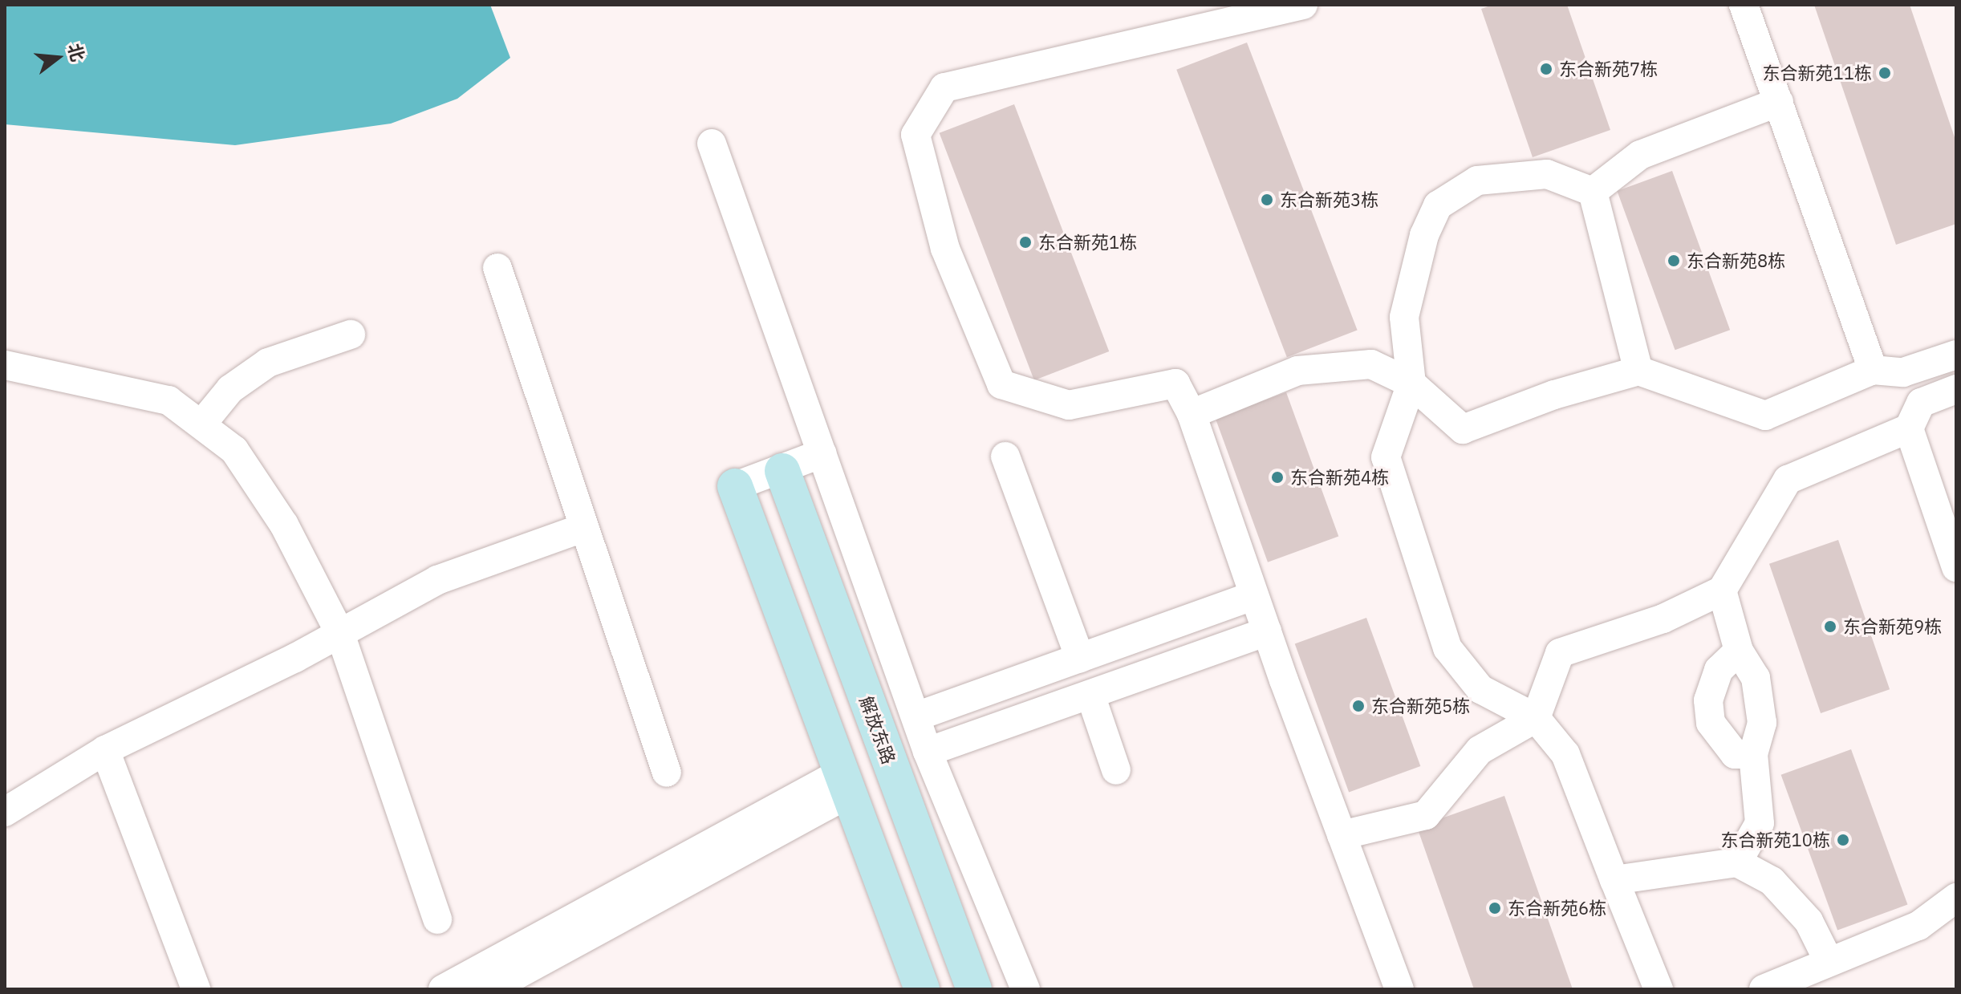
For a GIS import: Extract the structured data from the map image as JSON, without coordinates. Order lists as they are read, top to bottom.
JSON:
{
  "streets": {
    "main road": ["解放东路"]
  },
  "places": [
    "东合新苑7栋",
    "东合新苑11栋",
    "东合新苑3栋",
    "东合新苑1栋",
    "东合新苑8栋",
    "东合新苑4栋",
    "东合新苑9栋",
    "东合新苑5栋",
    "东合新苑10栋",
    "东合新苑6栋"
  ],
  "north": "right"
}
